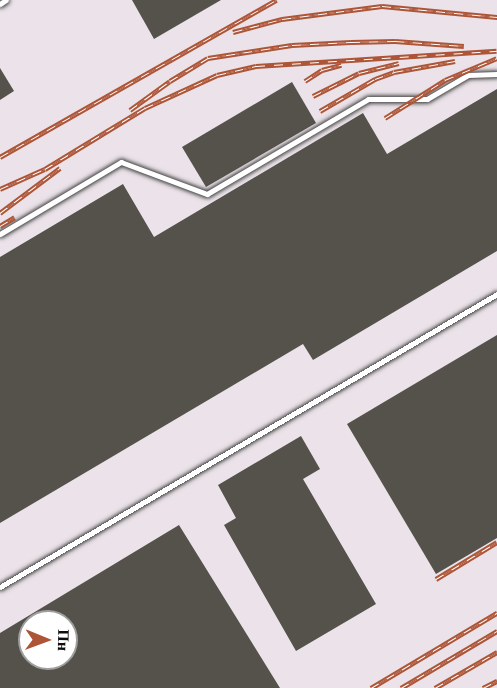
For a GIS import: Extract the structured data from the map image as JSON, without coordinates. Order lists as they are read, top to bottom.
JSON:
{
  "north": "right"
}
